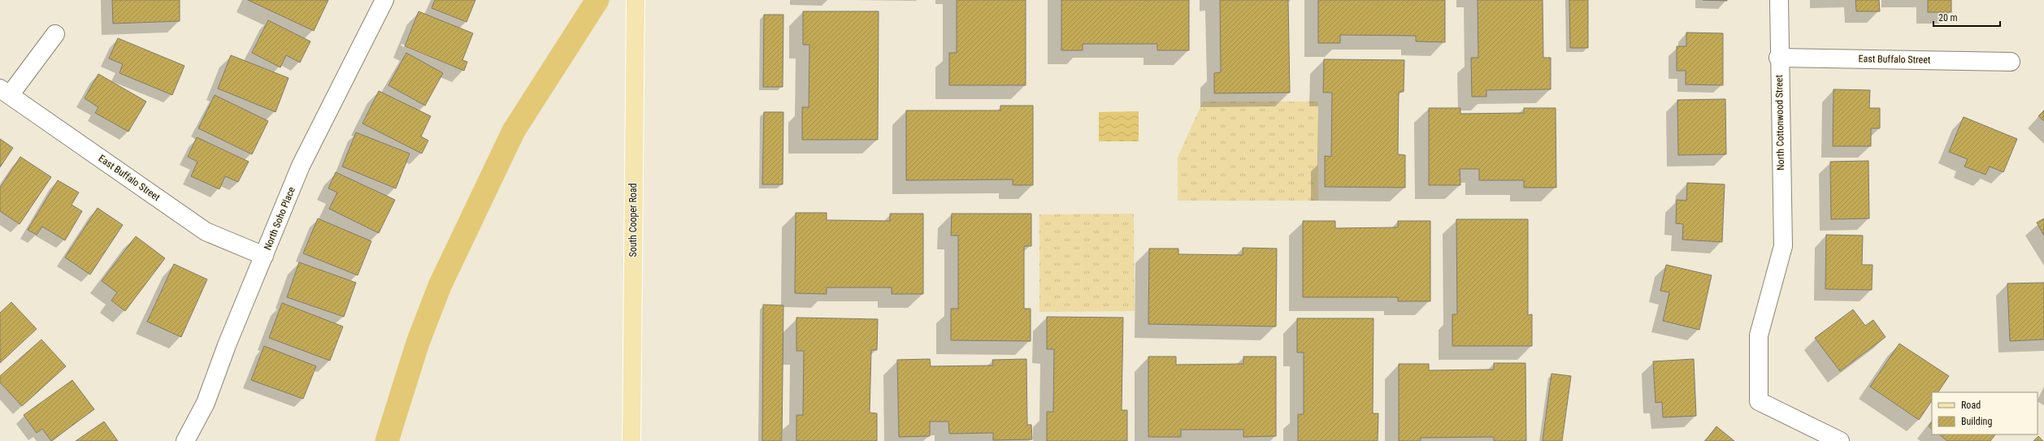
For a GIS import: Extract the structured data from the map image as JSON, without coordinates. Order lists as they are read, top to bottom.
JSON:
{
  "streets": {
    "main road": ["South Cooper Road"],
    "street": ["East Buffalo Street", "North Cottonwood Street", "North Soho Place"]
  },
  "crossings": [
    ["East Buffalo Street", "North Cottonwood Street"],
    ["East Buffalo Street", "North Soho Place"]
  ],
  "legend": ["Road", "Building"],
  "scale_bar": "20 m"
}
